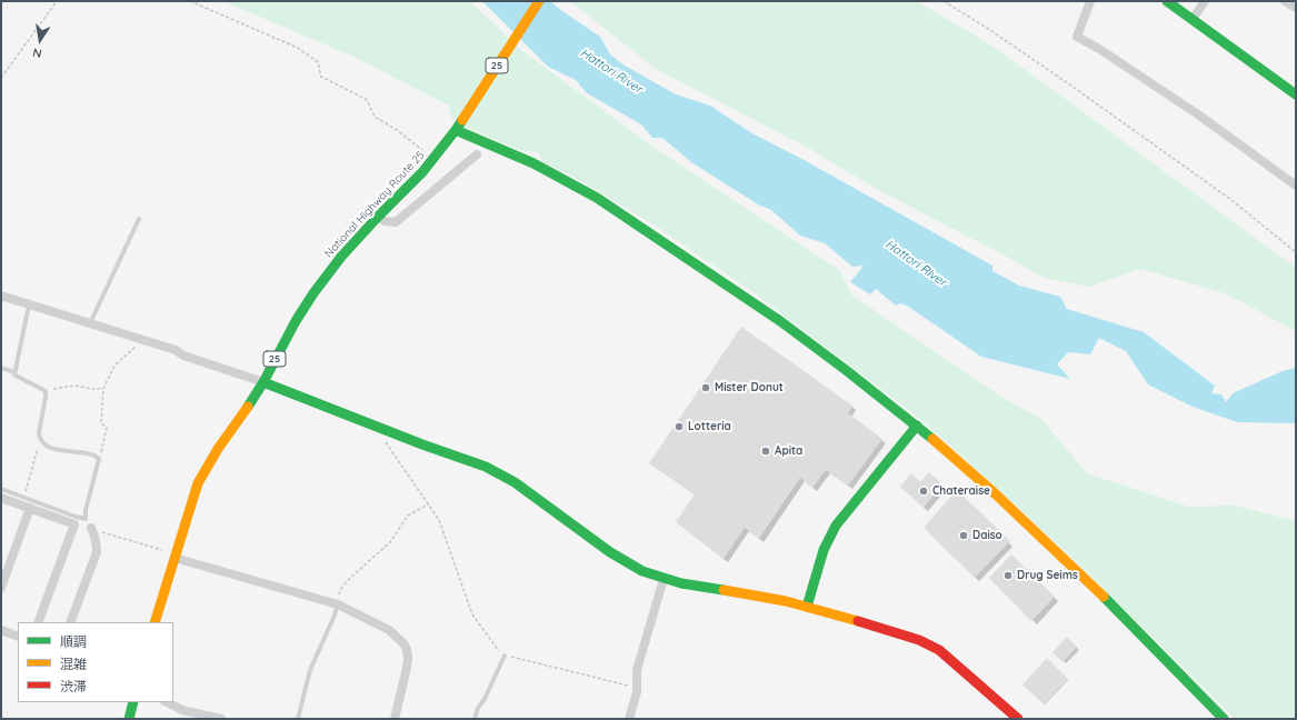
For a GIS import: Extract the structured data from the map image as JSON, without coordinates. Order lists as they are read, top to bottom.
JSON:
{
  "streets": {
    "main road": ["25", "National Highway Route 25"]
  },
  "water": ["Hattori River"],
  "places": [
    "Mister Donut",
    "Lotteria",
    "Apita",
    "Chateraise",
    "Daiso",
    "Drug Seims"
  ],
  "legend": ["順調", "混雑", "渋滞"],
  "north": "bottom"
}
